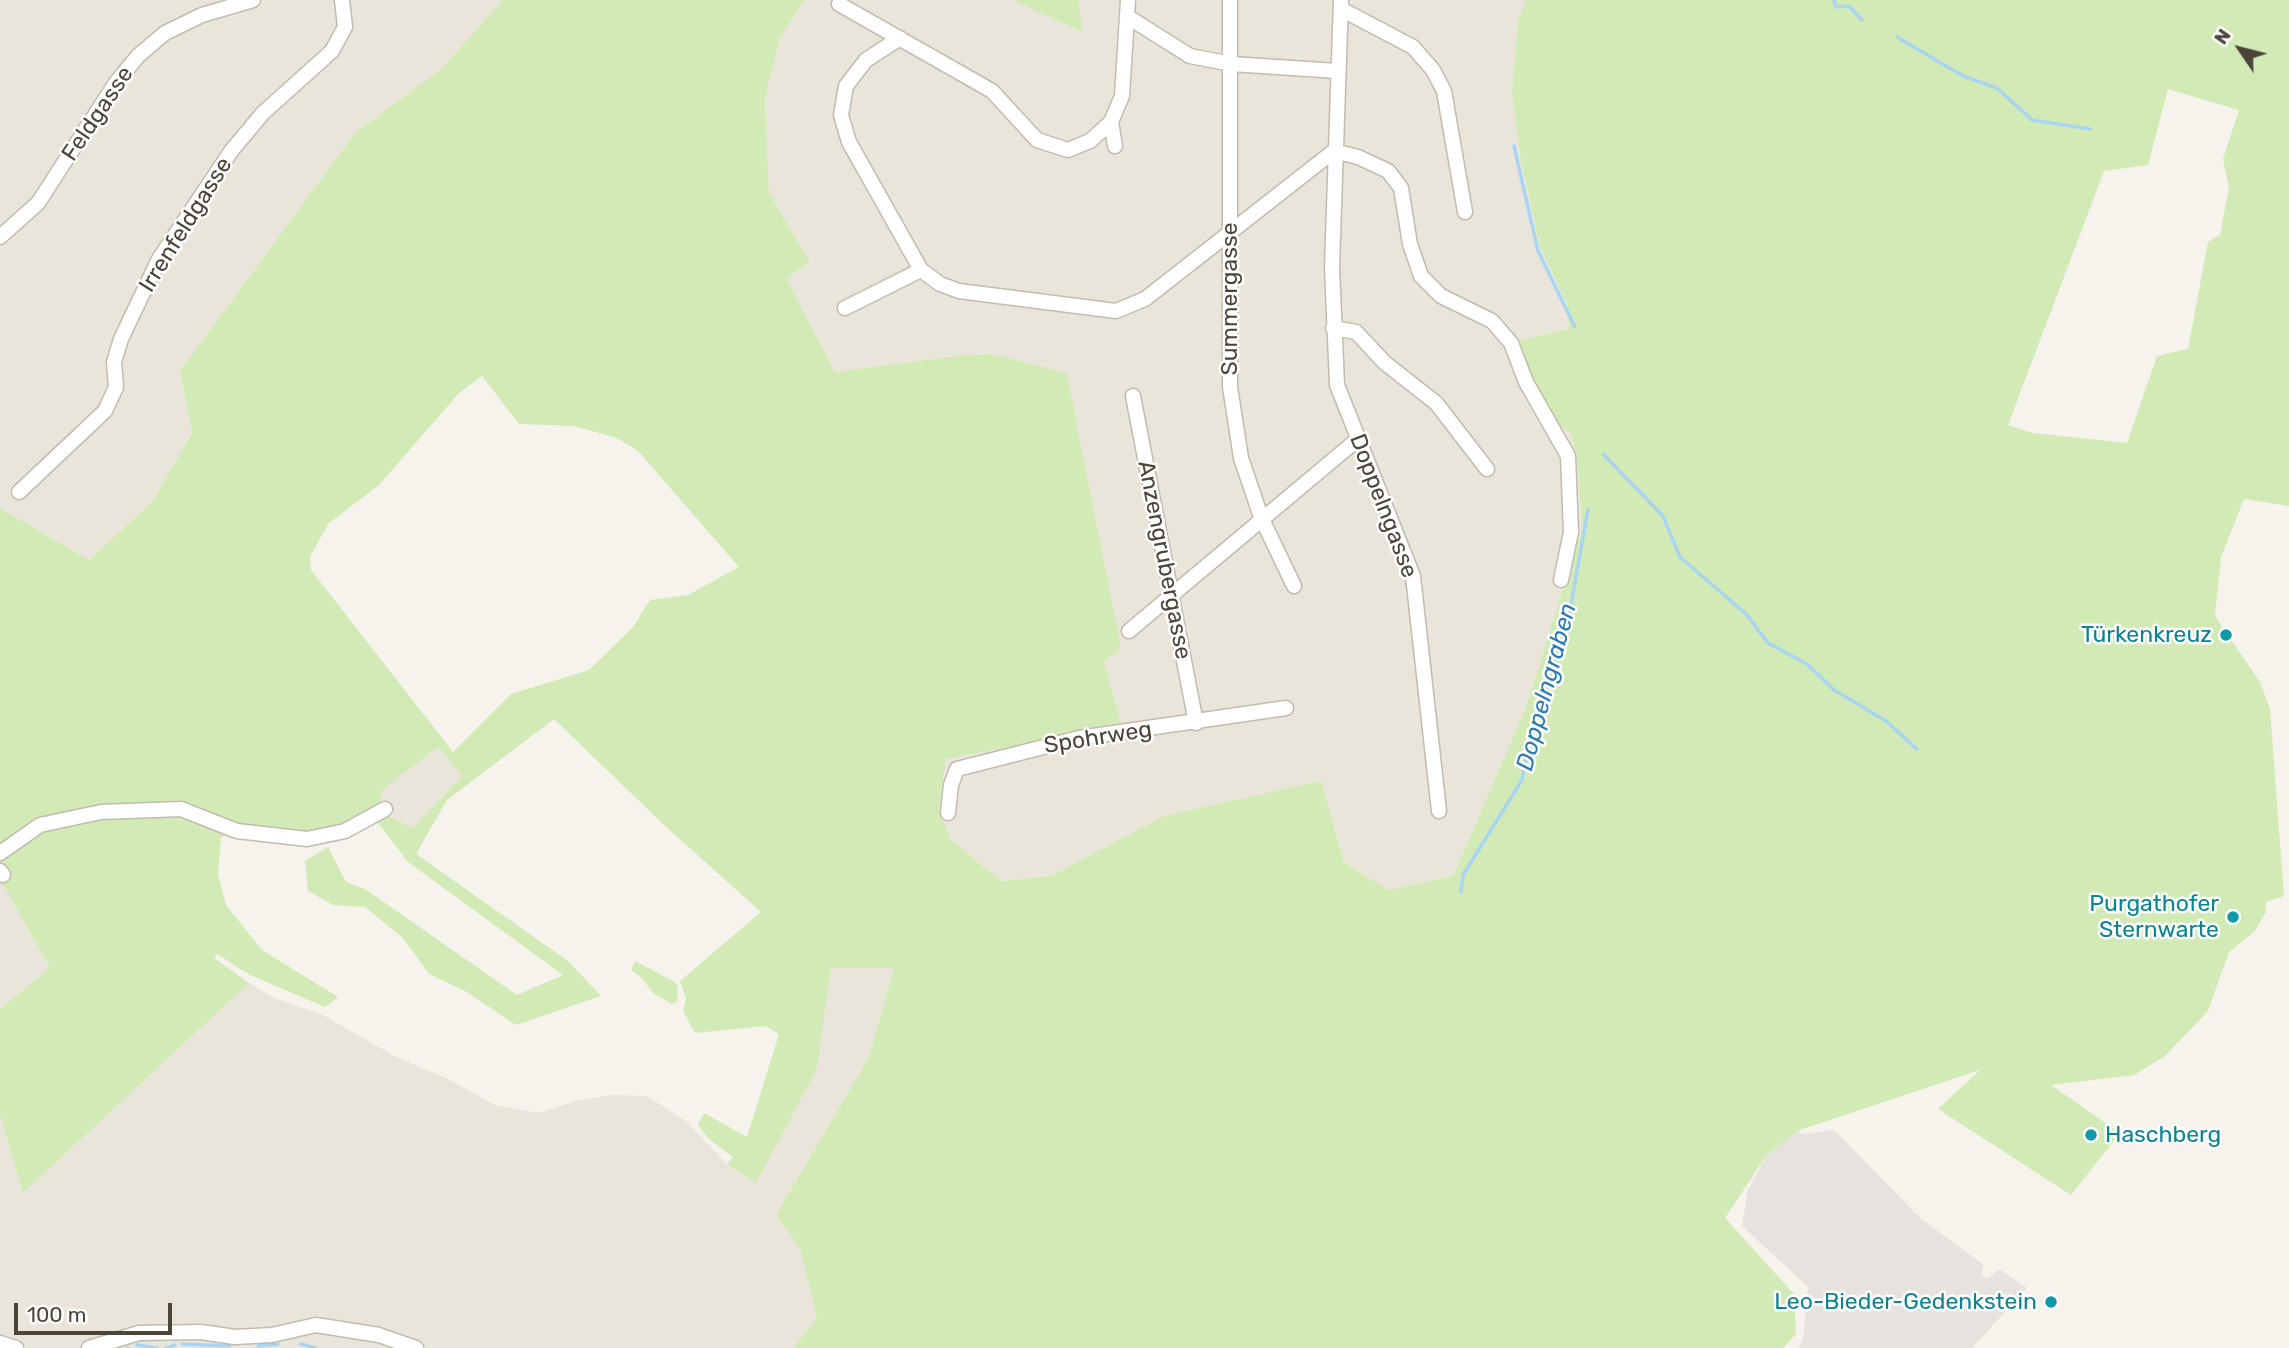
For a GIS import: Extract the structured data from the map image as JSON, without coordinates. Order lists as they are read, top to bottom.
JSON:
{
  "streets": {
    "street": [
      "Feldgasse",
      "Irrenfeldgasse",
      "Summergasse",
      "Doppelngasse",
      "Anzengrubergasse",
      "Spohrweg"
    ]
  },
  "crossings": [
    ["Anzengrubergasse", "Spohrweg"]
  ],
  "water": ["Doppelngraben"],
  "places": [
    "Türkenkreuz",
    "Purgathofer Sternwarte",
    "Haschberg",
    "Leo-Bieder-Gedenkstein"
  ],
  "scale_bar": "100 m",
  "north": "top left"
}
